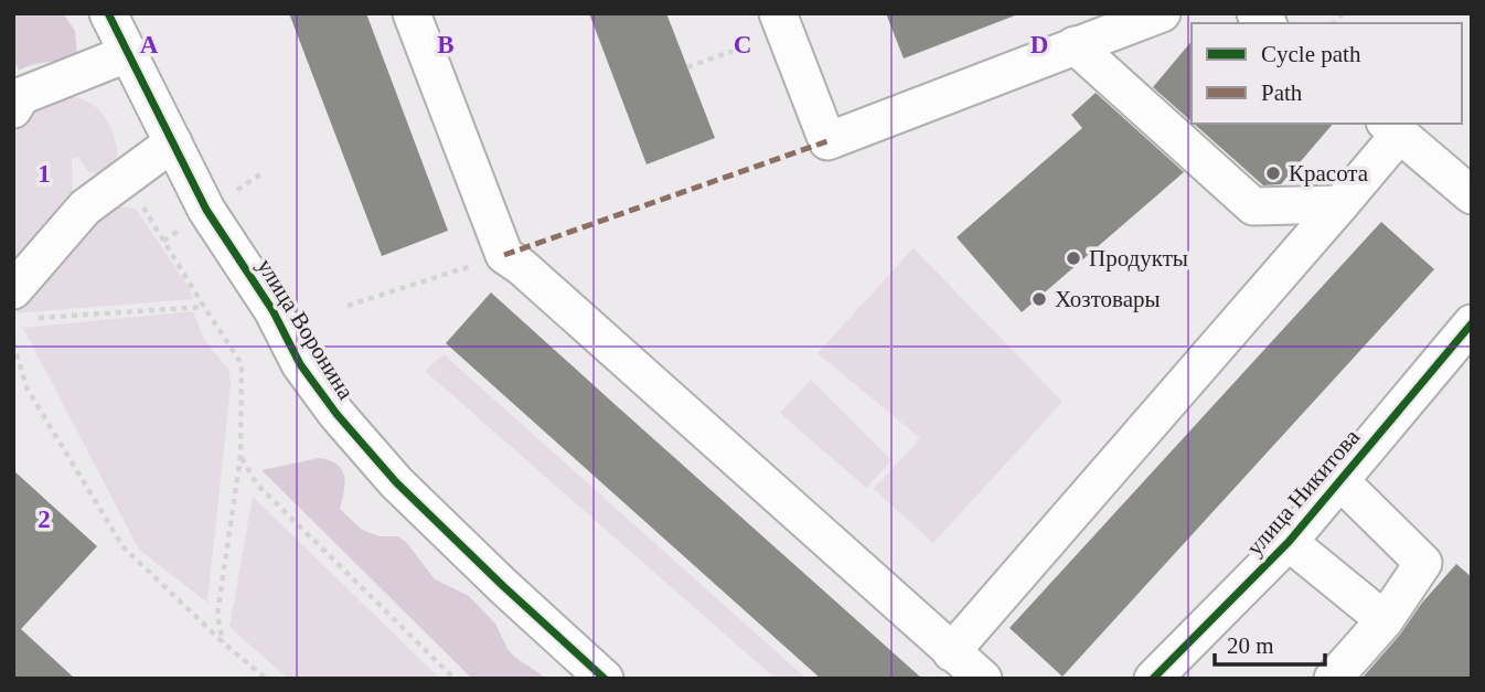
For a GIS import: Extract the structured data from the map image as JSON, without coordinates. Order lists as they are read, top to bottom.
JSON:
{
  "streets": {
    "street": ["улица Воронина", "улица Никитова"]
  },
  "places": ["Красота", "Продукты", "Хозтовары"],
  "legend": ["Cycle path", "Path"],
  "scale_bar": "20 m",
  "grid": {
    "columns": [
      "A",
      "B",
      "C",
      "D"
    ],
    "rows": ["1", "2"]
  }
}
